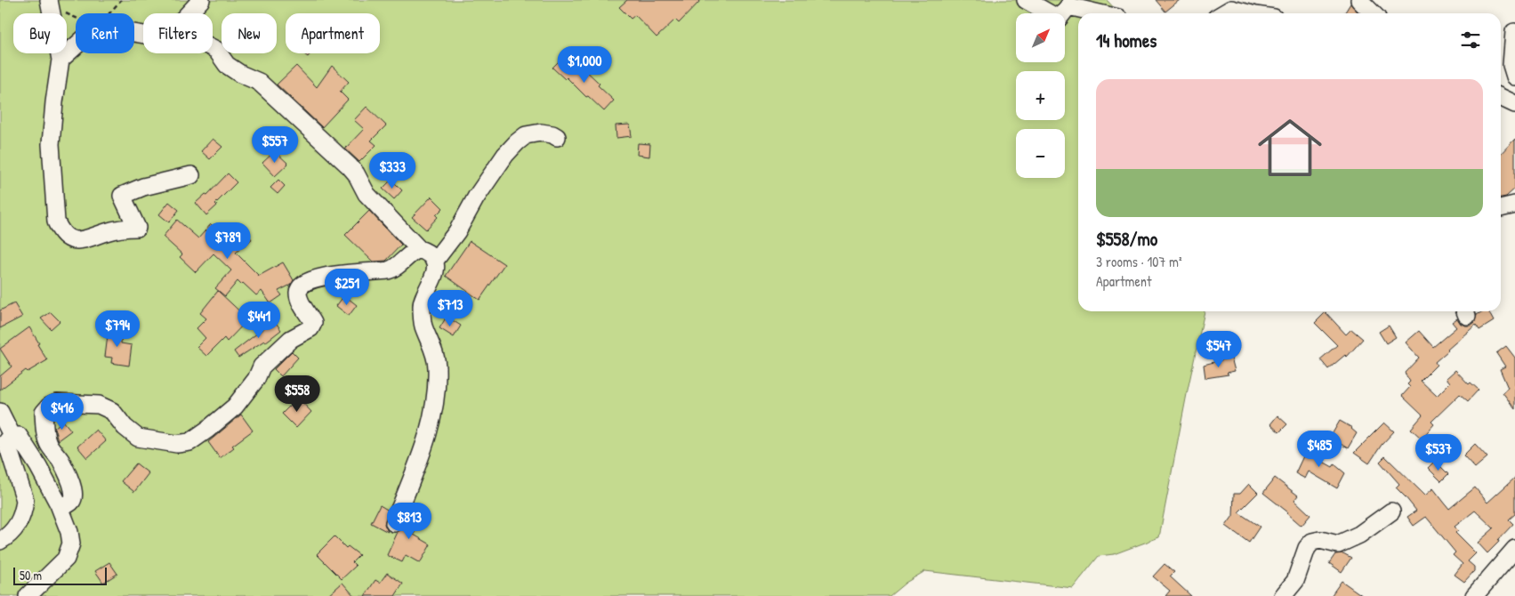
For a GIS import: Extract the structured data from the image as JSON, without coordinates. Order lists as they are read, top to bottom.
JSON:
{
  "scale_bar": "50 m",
  "north": "top right",
  "page": {
    "map_buttons": ["+", "−"],
    "chip": [
      "Buy",
      "Rent",
      "Filters",
      "New",
      "Apartment"
    ],
    "heading": "14 homes",
    "price": [
      "$1,000",
      "$557",
      "$333",
      "$789",
      "$251",
      "$713",
      "$441",
      "$794",
      "$547",
      "$558",
      "$416",
      "$485",
      "$537",
      "$813"
    ],
    "list": [
      {
        "name": "$558/mo",
        "note": "3 rooms · 107 m² · Apartment"
      }
    ],
    "scale": "50 m"
  }
}
